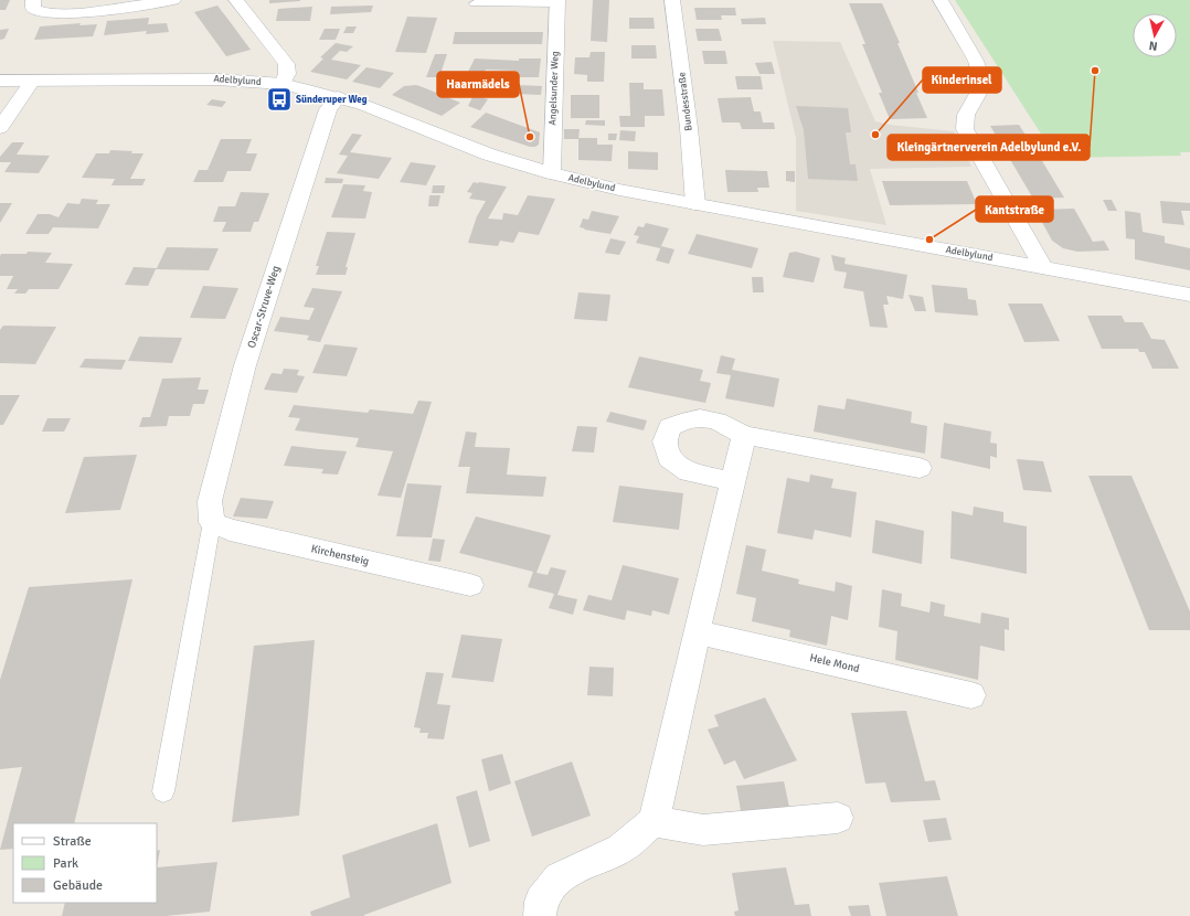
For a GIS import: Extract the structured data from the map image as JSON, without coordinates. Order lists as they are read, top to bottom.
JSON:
{
  "streets": {
    "street": [
      "Adelbylund",
      "Angelsunder Weg",
      "Bundesstraße",
      "Oscar-Struve-Weg",
      "Kirchensteig",
      "Hele Mond"
    ]
  },
  "crossings": [
    ["Adelbylund", "Angelsunder Weg"],
    ["Adelbylund", "Bundesstraße"],
    ["Adelbylund", "Oscar-Struve-Weg"],
    ["Oscar-Struve-Weg", "Kirchensteig"]
  ],
  "places": {
    "other": [
      "Kleingärtnerverein Adelbylund e.V.",
      "Kinderinsel",
      "Haarmädels",
      "Kantstraße"
    ],
    "bus stop": ["Sünderuper Weg"]
  },
  "legend": ["Straße", "Park", "Gebäude"],
  "north": "bottom"
}
